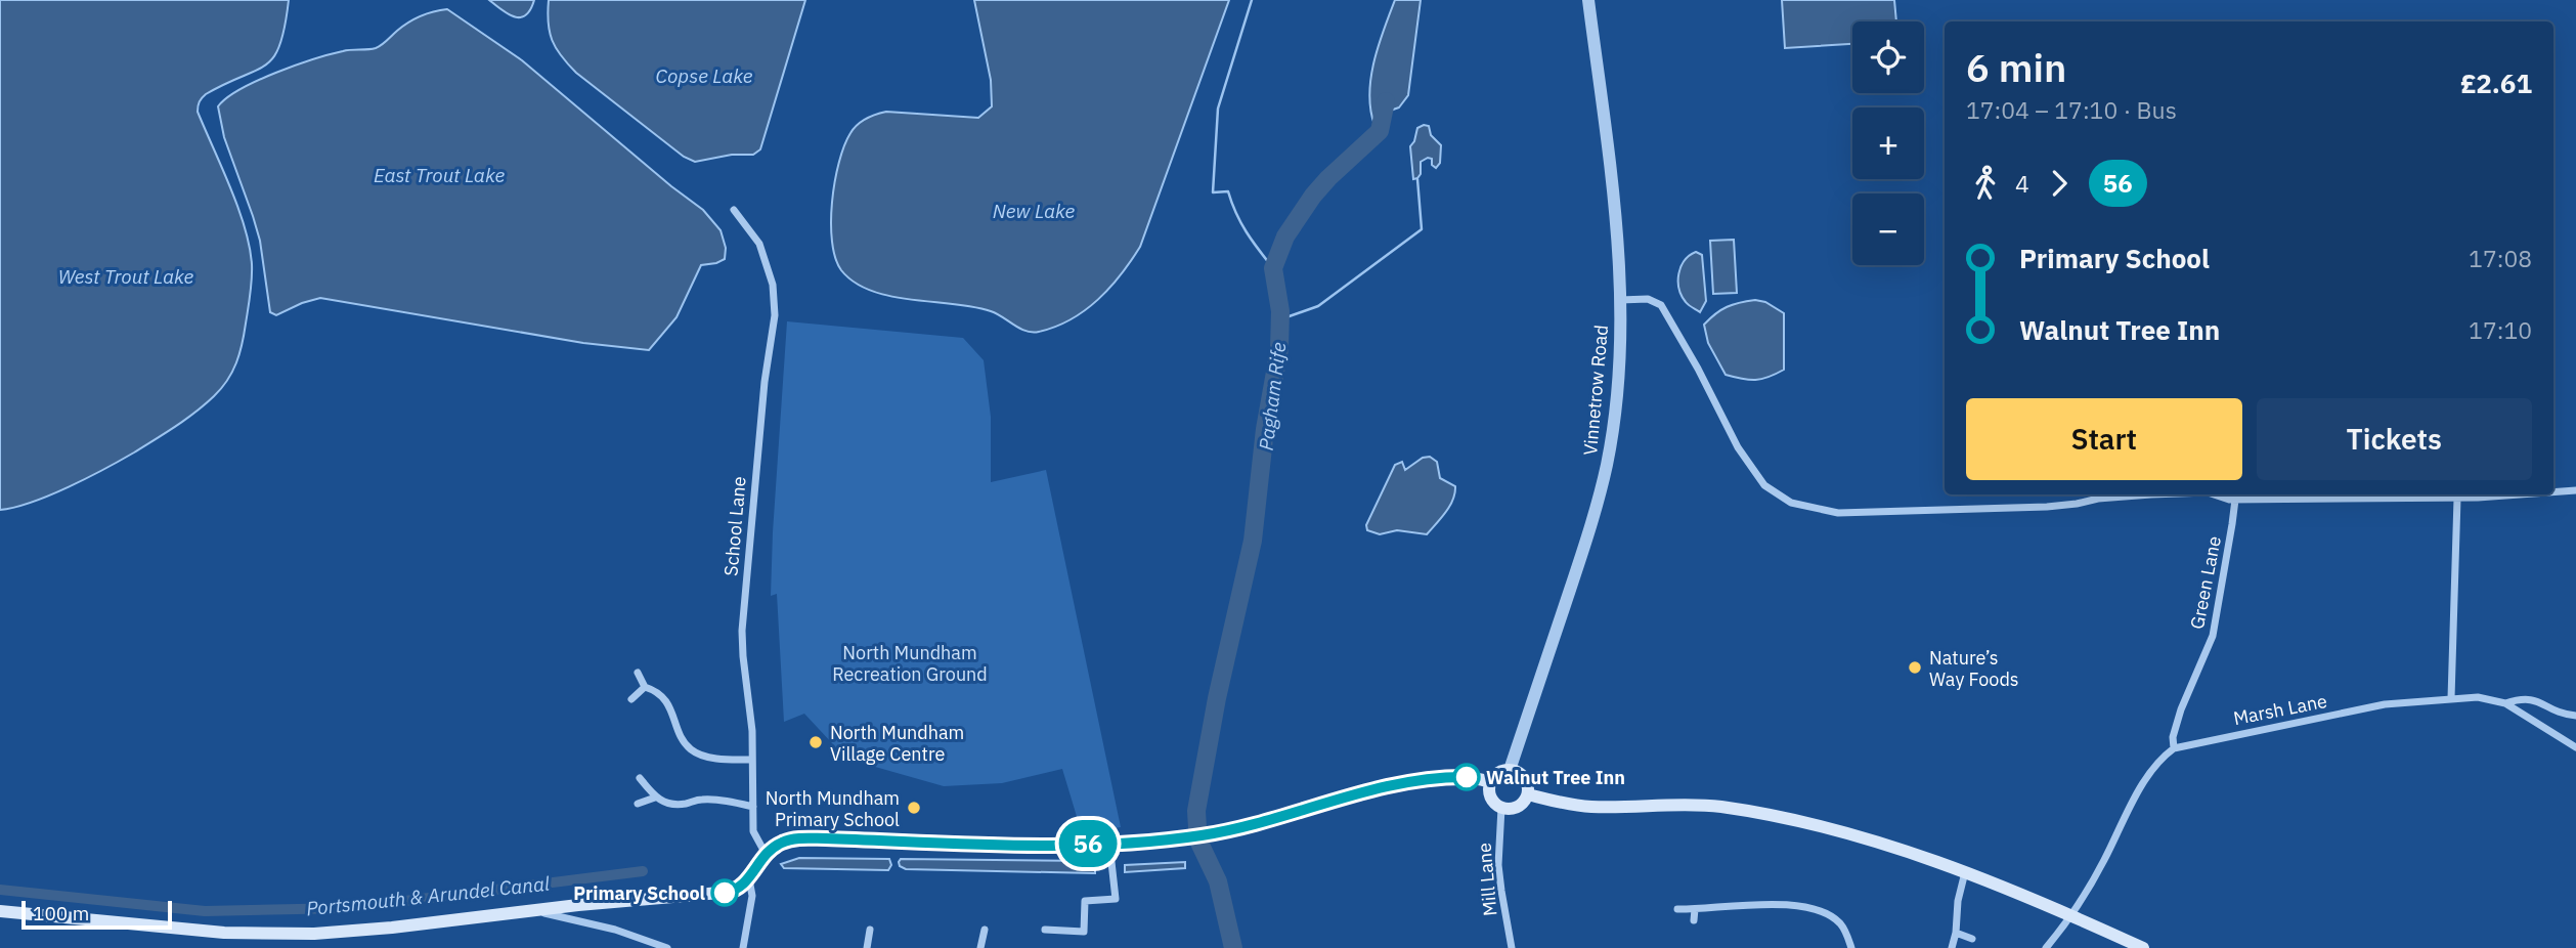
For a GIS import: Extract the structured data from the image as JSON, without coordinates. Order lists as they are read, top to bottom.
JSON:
{
  "streets": {
    "street": [
      "Vinnetrow Road",
      "School Lane",
      "Green Lane",
      "Marsh Lane",
      "Mill Lane"
    ]
  },
  "crossings": [
    ["Vinnetrow Road", "Mill Lane"],
    ["Green Lane", "Marsh Lane"]
  ],
  "water": [
    "Copse Lake",
    "East Trout Lake",
    "New Lake",
    "West Trout Lake",
    "Pagham Rife",
    "Portsmouth & Arundel Canal"
  ],
  "parks": ["North Mundham Recreation Ground"],
  "places": [
    "Nature’s Way Foods",
    "North Mundham Village Centre",
    "Walnut Tree Inn",
    "North Mundham Primary School",
    "Primary School"
  ],
  "lines": ["bus line 56"],
  "scale_bar": "100 m",
  "page": {
    "on_map": "56",
    "map_buttons": ["+", "−"],
    "heading": ["6 min", "17:04 – 17:10 · Bus", "£2.61"],
    "legs": ["4", "56"],
    "list": [
      {
        "name": "Primary School",
        "value": "17:08"
      },
      {
        "name": "Walnut Tree Inn",
        "value": "17:10"
      }
    ],
    "buttons": ["Start", "Tickets"],
    "scale": "100 m"
  }
}
